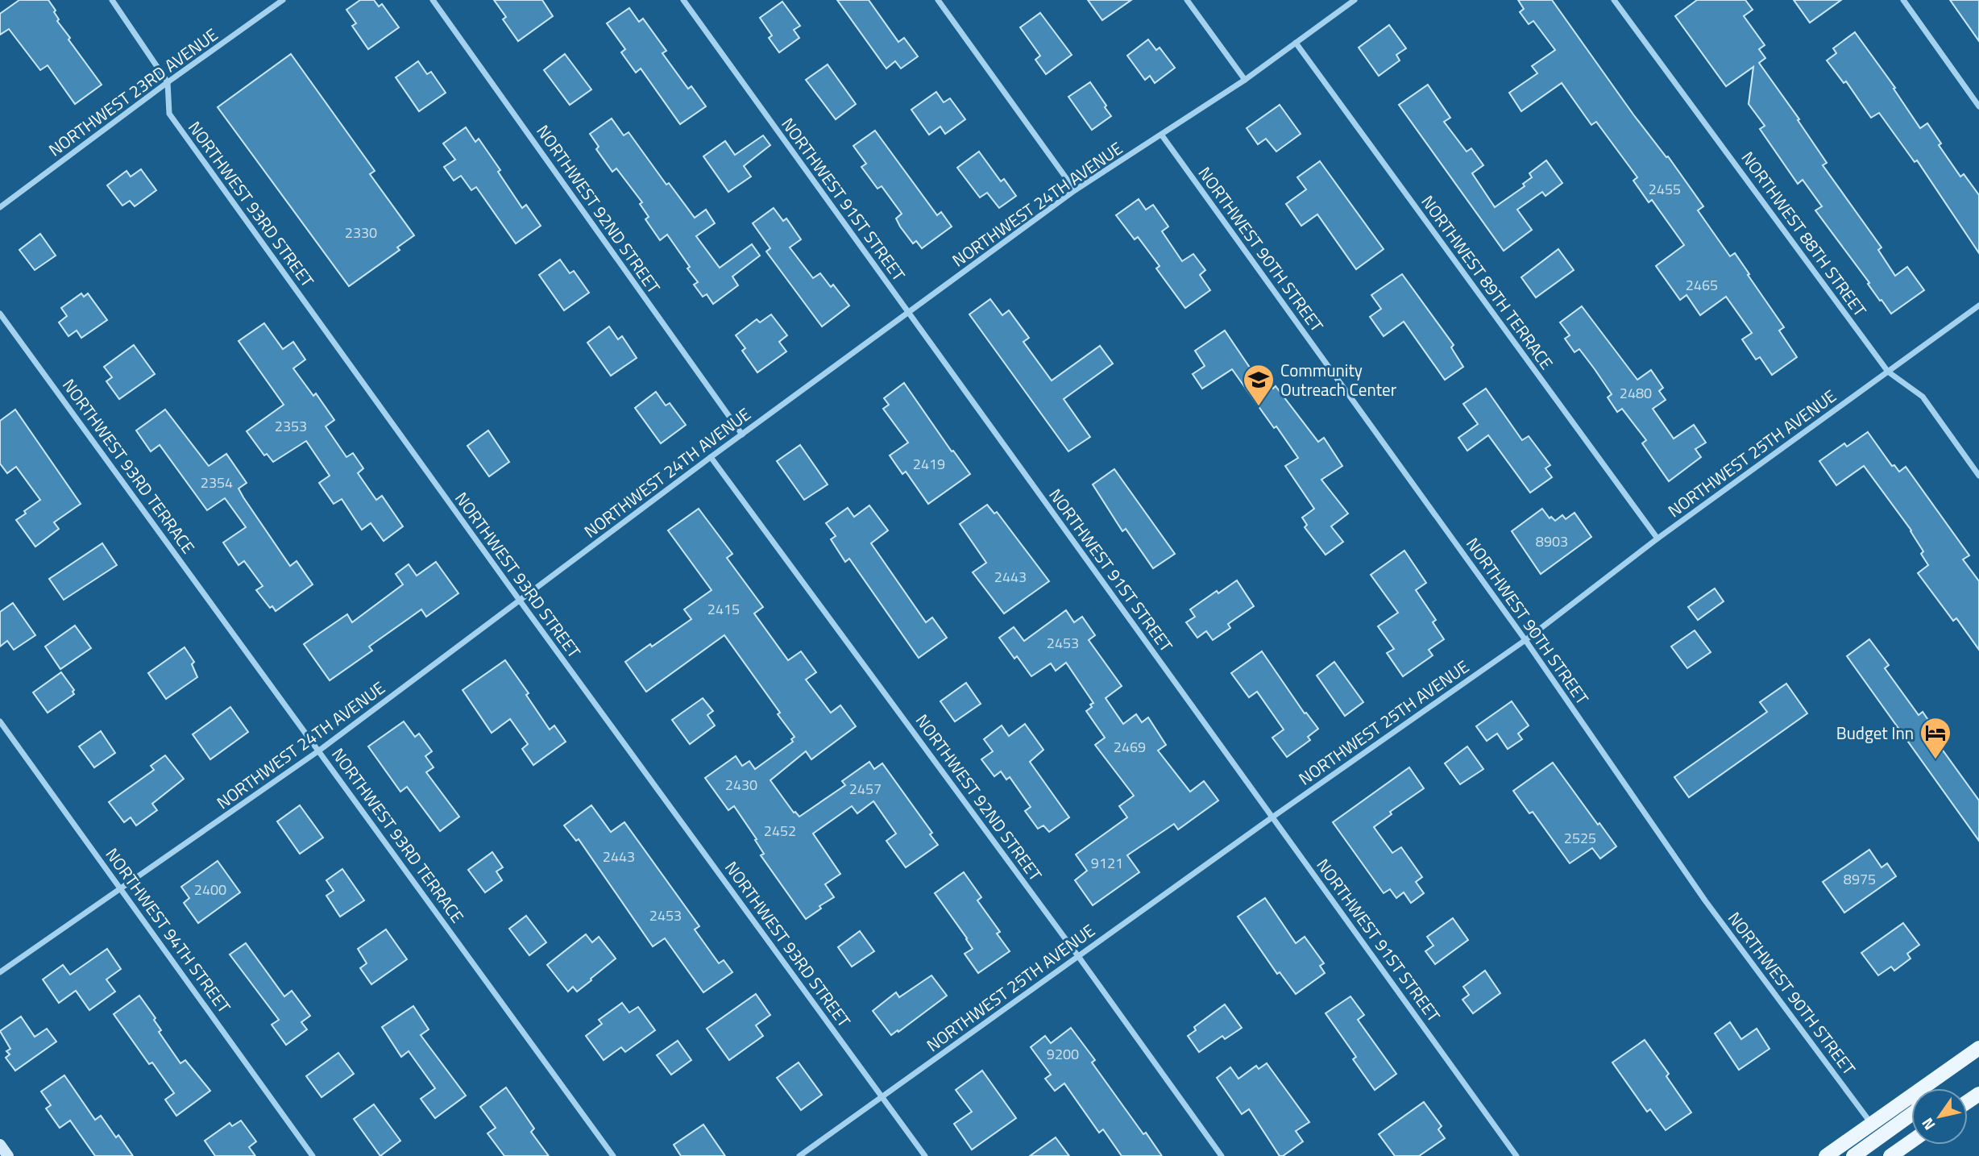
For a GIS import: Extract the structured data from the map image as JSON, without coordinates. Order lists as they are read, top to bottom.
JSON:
{
  "streets": {
    "street": [
      "NORTHWEST 23RD AVENUE",
      "NORTHWEST 91ST STREET",
      "NORTHWEST 93RD STREET",
      "NORTHWEST 24TH AVENUE",
      "NORTHWEST 92ND STREET",
      "NORTHWEST 88TH STREET",
      "NORTHWEST 90TH STREET",
      "NORTHWEST 89TH TERRACE",
      "NORTHWEST 25TH AVENUE",
      "NORTHWEST 93RD TERRACE",
      "NORTHWEST 94TH STREET"
    ]
  },
  "crossings": [
    ["NORTHWEST 23RD AVENUE", "NORTHWEST 93RD STREET"],
    ["NORTHWEST 91ST STREET", "NORTHWEST 24TH AVENUE"],
    ["NORTHWEST 91ST STREET", "NORTHWEST 25TH AVENUE"],
    ["NORTHWEST 93RD STREET", "NORTHWEST 24TH AVENUE"],
    ["NORTHWEST 93RD STREET", "NORTHWEST 25TH AVENUE"],
    ["NORTHWEST 24TH AVENUE", "NORTHWEST 92ND STREET"],
    ["NORTHWEST 24TH AVENUE", "NORTHWEST 90TH STREET"],
    ["NORTHWEST 24TH AVENUE", "NORTHWEST 89TH TERRACE"],
    ["NORTHWEST 24TH AVENUE", "NORTHWEST 93RD TERRACE"],
    ["NORTHWEST 24TH AVENUE", "NORTHWEST 94TH STREET"],
    ["NORTHWEST 92ND STREET", "NORTHWEST 25TH AVENUE"],
    ["NORTHWEST 88TH STREET", "NORTHWEST 25TH AVENUE"],
    ["NORTHWEST 90TH STREET", "NORTHWEST 25TH AVENUE"],
    ["NORTHWEST 89TH TERRACE", "NORTHWEST 25TH AVENUE"]
  ],
  "places": {
    "school or university": ["Community Outreach Center"],
    "hotel": ["Budget Inn"]
  },
  "house_numbers": [
    "2455",
    "2330",
    "2465",
    "2480",
    "2353",
    "2419",
    "2354",
    "8903",
    "2443",
    "2415",
    "2453",
    "2469",
    "2430",
    "2457",
    "2452",
    "2525",
    "2443",
    "9121",
    "8975",
    "2400",
    "2453",
    "9200"
  ],
  "north": "bottom left"
}
